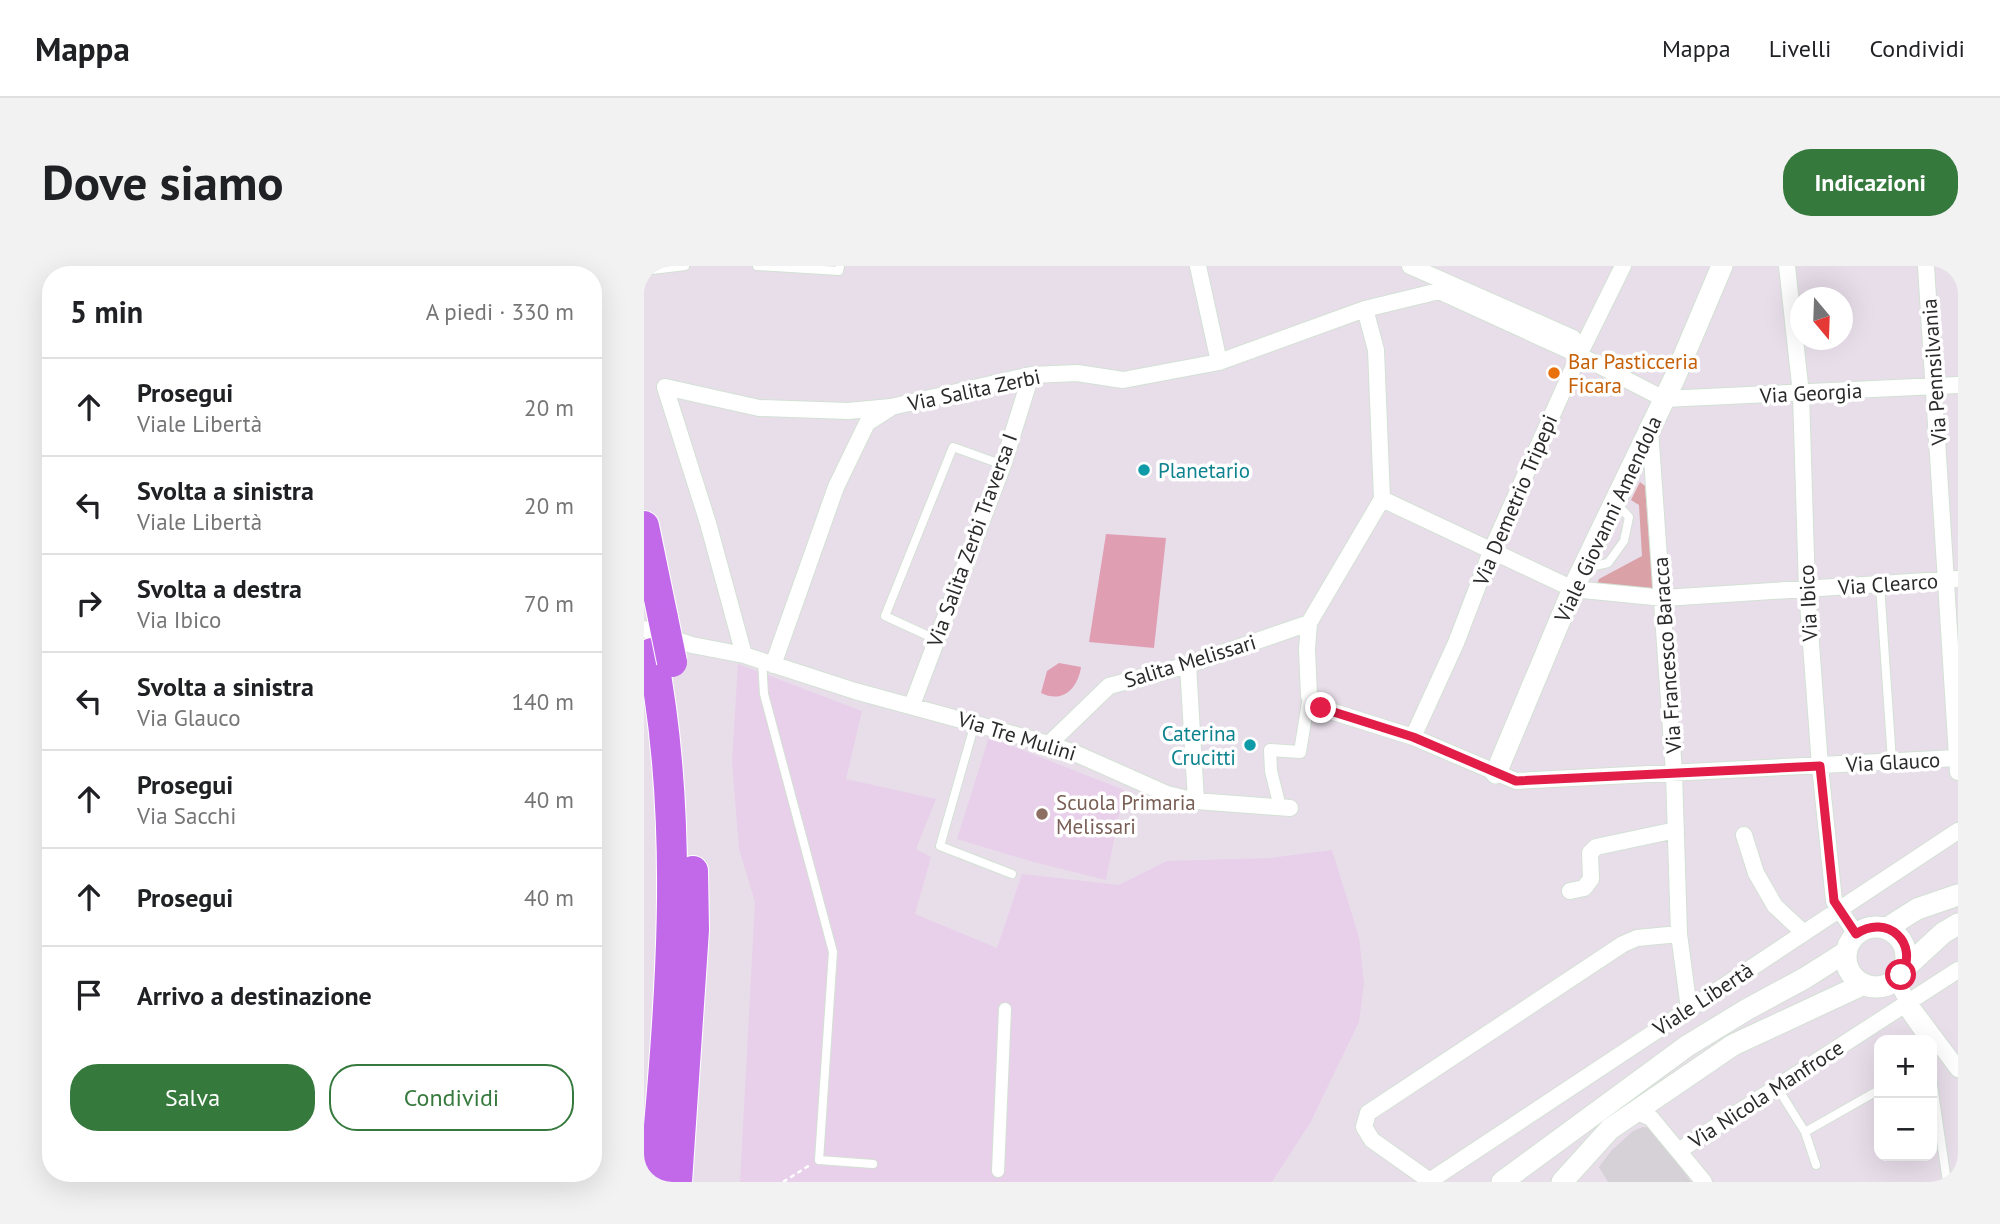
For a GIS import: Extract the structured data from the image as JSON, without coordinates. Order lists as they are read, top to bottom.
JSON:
{
  "streets": {
    "street": [
      "Via Pennsilvania",
      "Via Salita Zerbi",
      "Via Georgia",
      "Via Demetrio Tripepi",
      "Viale Giovanni Amendola",
      "Via Salita Zerbi Traversa I",
      "Via Clearco",
      "Via Ibico",
      "Via Francesco Baracca",
      "Salita Melissari",
      "Via Tre Mulini",
      "Via Glauco",
      "Viale Libertà",
      "Via Nicola Manfroce"
    ]
  },
  "crossings": [
    ["Via Pennsilvania", "Via Georgia"],
    ["Via Pennsilvania", "Via Clearco"],
    ["Via Pennsilvania", "Via Glauco"],
    ["Via Salita Zerbi", "Via Georgia"],
    ["Via Salita Zerbi", "Via Demetrio Tripepi"],
    ["Via Salita Zerbi", "Viale Giovanni Amendola"],
    ["Via Salita Zerbi", "Via Salita Zerbi Traversa I"],
    ["Via Salita Zerbi", "Via Tre Mulini"],
    ["Via Georgia", "Viale Giovanni Amendola"],
    ["Via Georgia", "Via Ibico"],
    ["Via Demetrio Tripepi", "Via Clearco"],
    ["Via Demetrio Tripepi", "Via Glauco"],
    ["Viale Giovanni Amendola", "Via Clearco"],
    ["Viale Giovanni Amendola", "Via Francesco Baracca"],
    ["Viale Giovanni Amendola", "Via Glauco"],
    ["Via Salita Zerbi Traversa I", "Via Tre Mulini"],
    ["Via Clearco", "Via Ibico"],
    ["Via Clearco", "Via Francesco Baracca"],
    ["Via Ibico", "Via Glauco"],
    ["Via Ibico", "Viale Libertà"],
    ["Via Francesco Baracca", "Via Glauco"],
    ["Via Francesco Baracca", "Viale Libertà"],
    ["Salita Melissari", "Via Tre Mulini"]
  ],
  "places": [
    "Bar Pasticceria Ficara",
    "Planetario",
    "Caterina Crucitti",
    "Scuola Primaria Melissari"
  ],
  "north": "bottom",
  "page": {
    "header": "Mappa",
    "nav": ["Mappa", "Livelli", "Condividi"],
    "buttons": [
      "Indicazioni",
      ["Salva", "Condividi"]
    ],
    "title": "Dove siamo",
    "heading": ["5 min", "A piedi · 330 m"],
    "list": [
      ["Prosegui", "Viale Libertà", "20 m"],
      ["Svolta a sinistra", "Viale Libertà", "20 m"],
      ["Svolta a destra", "Via Ibico", "70 m"],
      ["Svolta a sinistra", "Via Glauco", "140 m"],
      ["Prosegui", "Via Sacchi", "40 m"],
      ["Prosegui", "40 m"],
      "Arrivo a destinazione"
    ],
    "map_buttons": ["+", "−"]
  }
}
